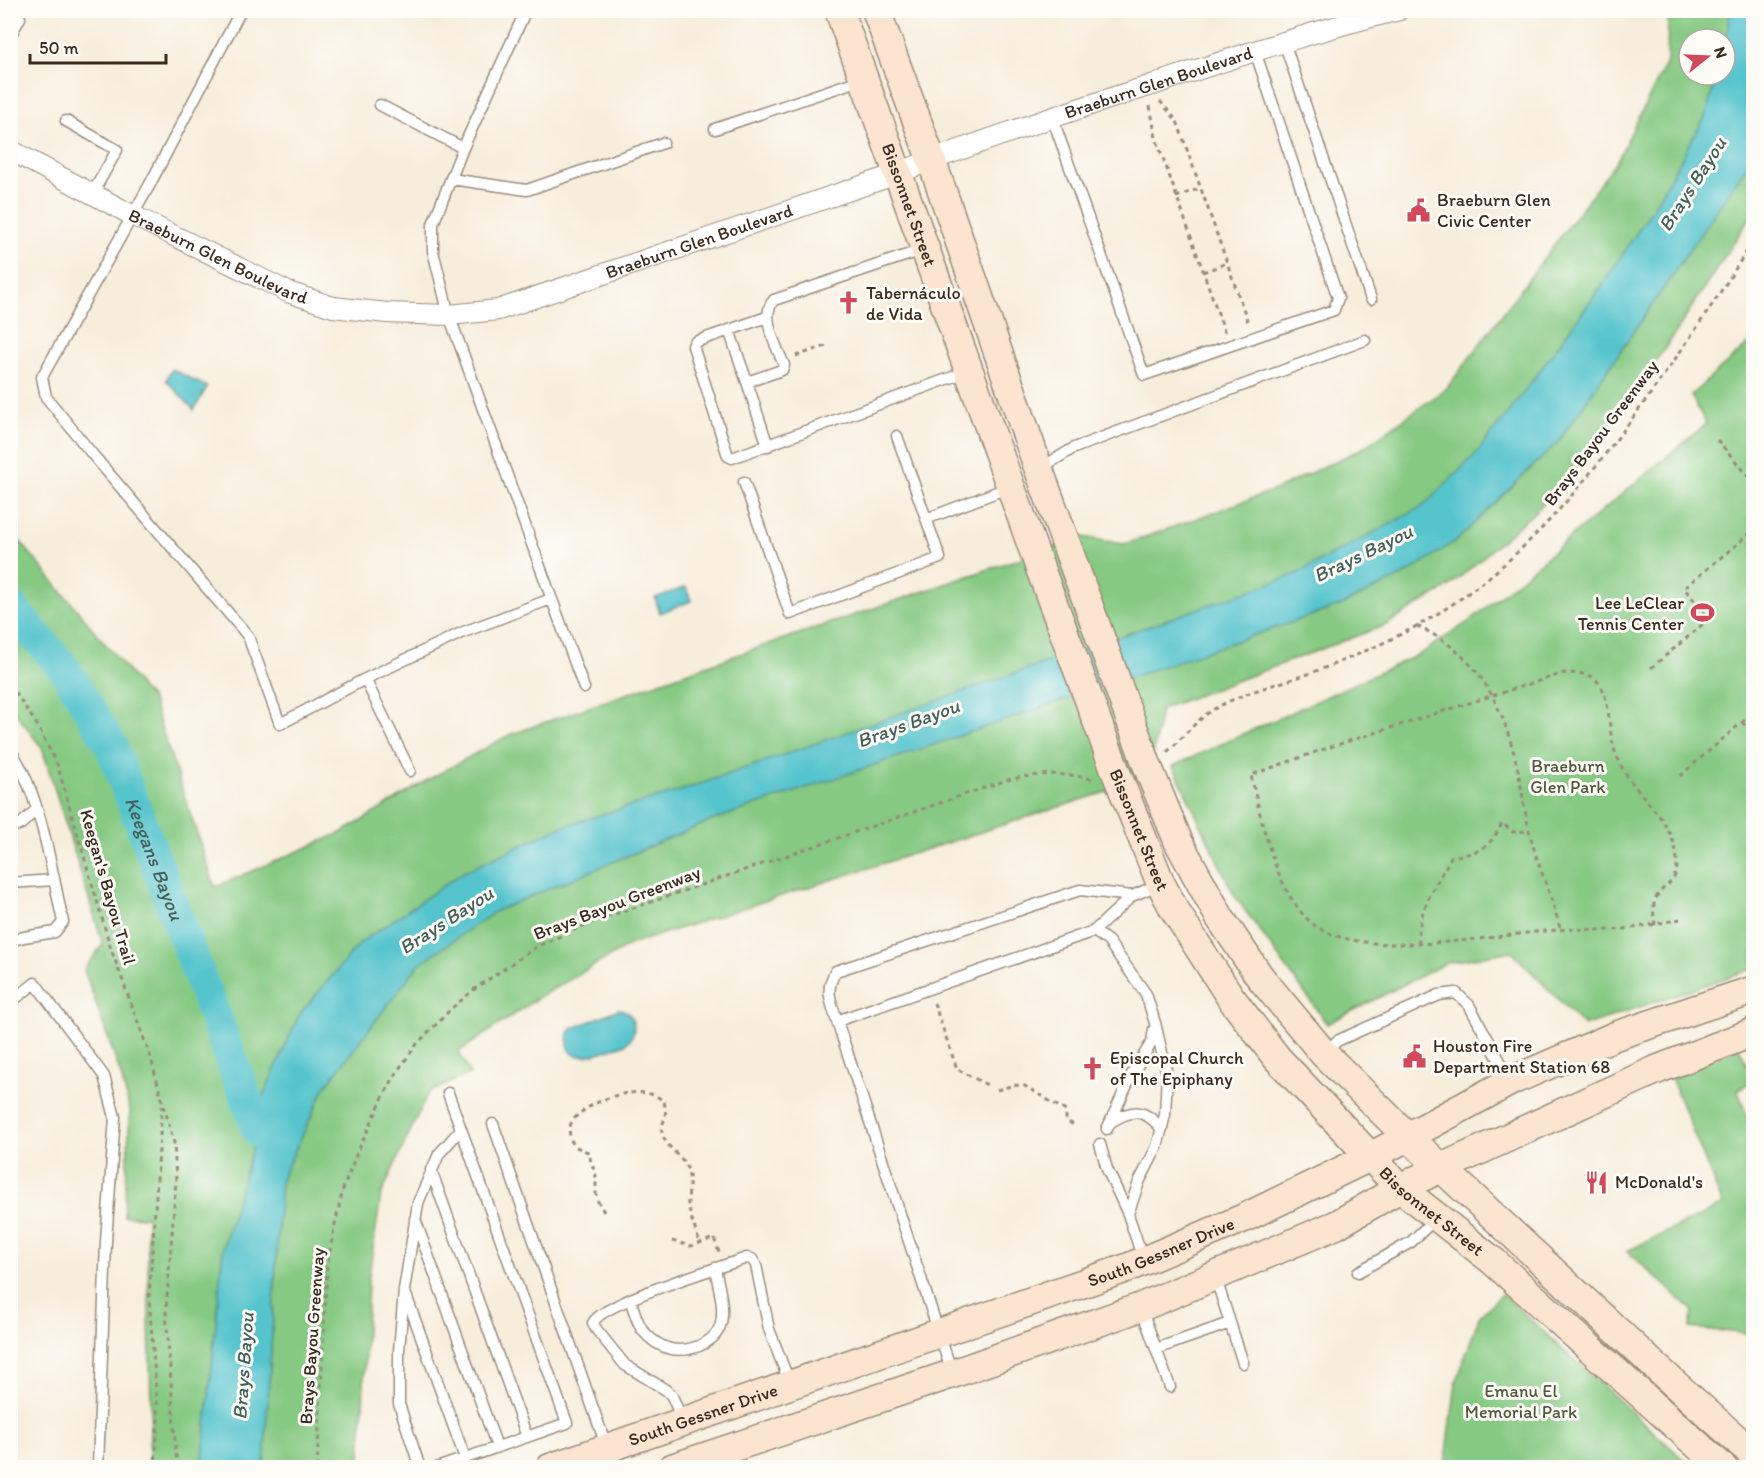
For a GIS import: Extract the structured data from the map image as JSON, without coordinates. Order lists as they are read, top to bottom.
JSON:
{
  "streets": {
    "main road": ["Bissonnet Street", "South Gessner Drive"],
    "street": ["Braeburn Glen Boulevard"],
    "path": ["Brays Bayou Greenway", "Keegan's Bayou Trail"]
  },
  "crossings": [
    ["Braeburn Glen Boulevard", "Bissonnet Street"],
    ["Bissonnet Street", "Brays Bayou Greenway"],
    ["Bissonnet Street", "South Gessner Drive"]
  ],
  "water": ["Brays Bayou", "Keegans Bayou"],
  "parks": ["Braeburn Glen Park", "Emanu El Memorial Park"],
  "places": {
    "public building": ["Braeburn Glen Civic Center", "Houston Fire Department Station 68"],
    "church": ["Tabernáculo de Vida", "Episcopal Church of The Epiphany"],
    "sports": ["Lee LeClear Tennis Center"],
    "restaurant": ["McDonald's"]
  },
  "scale_bar": "50 m",
  "north": "right"
}
